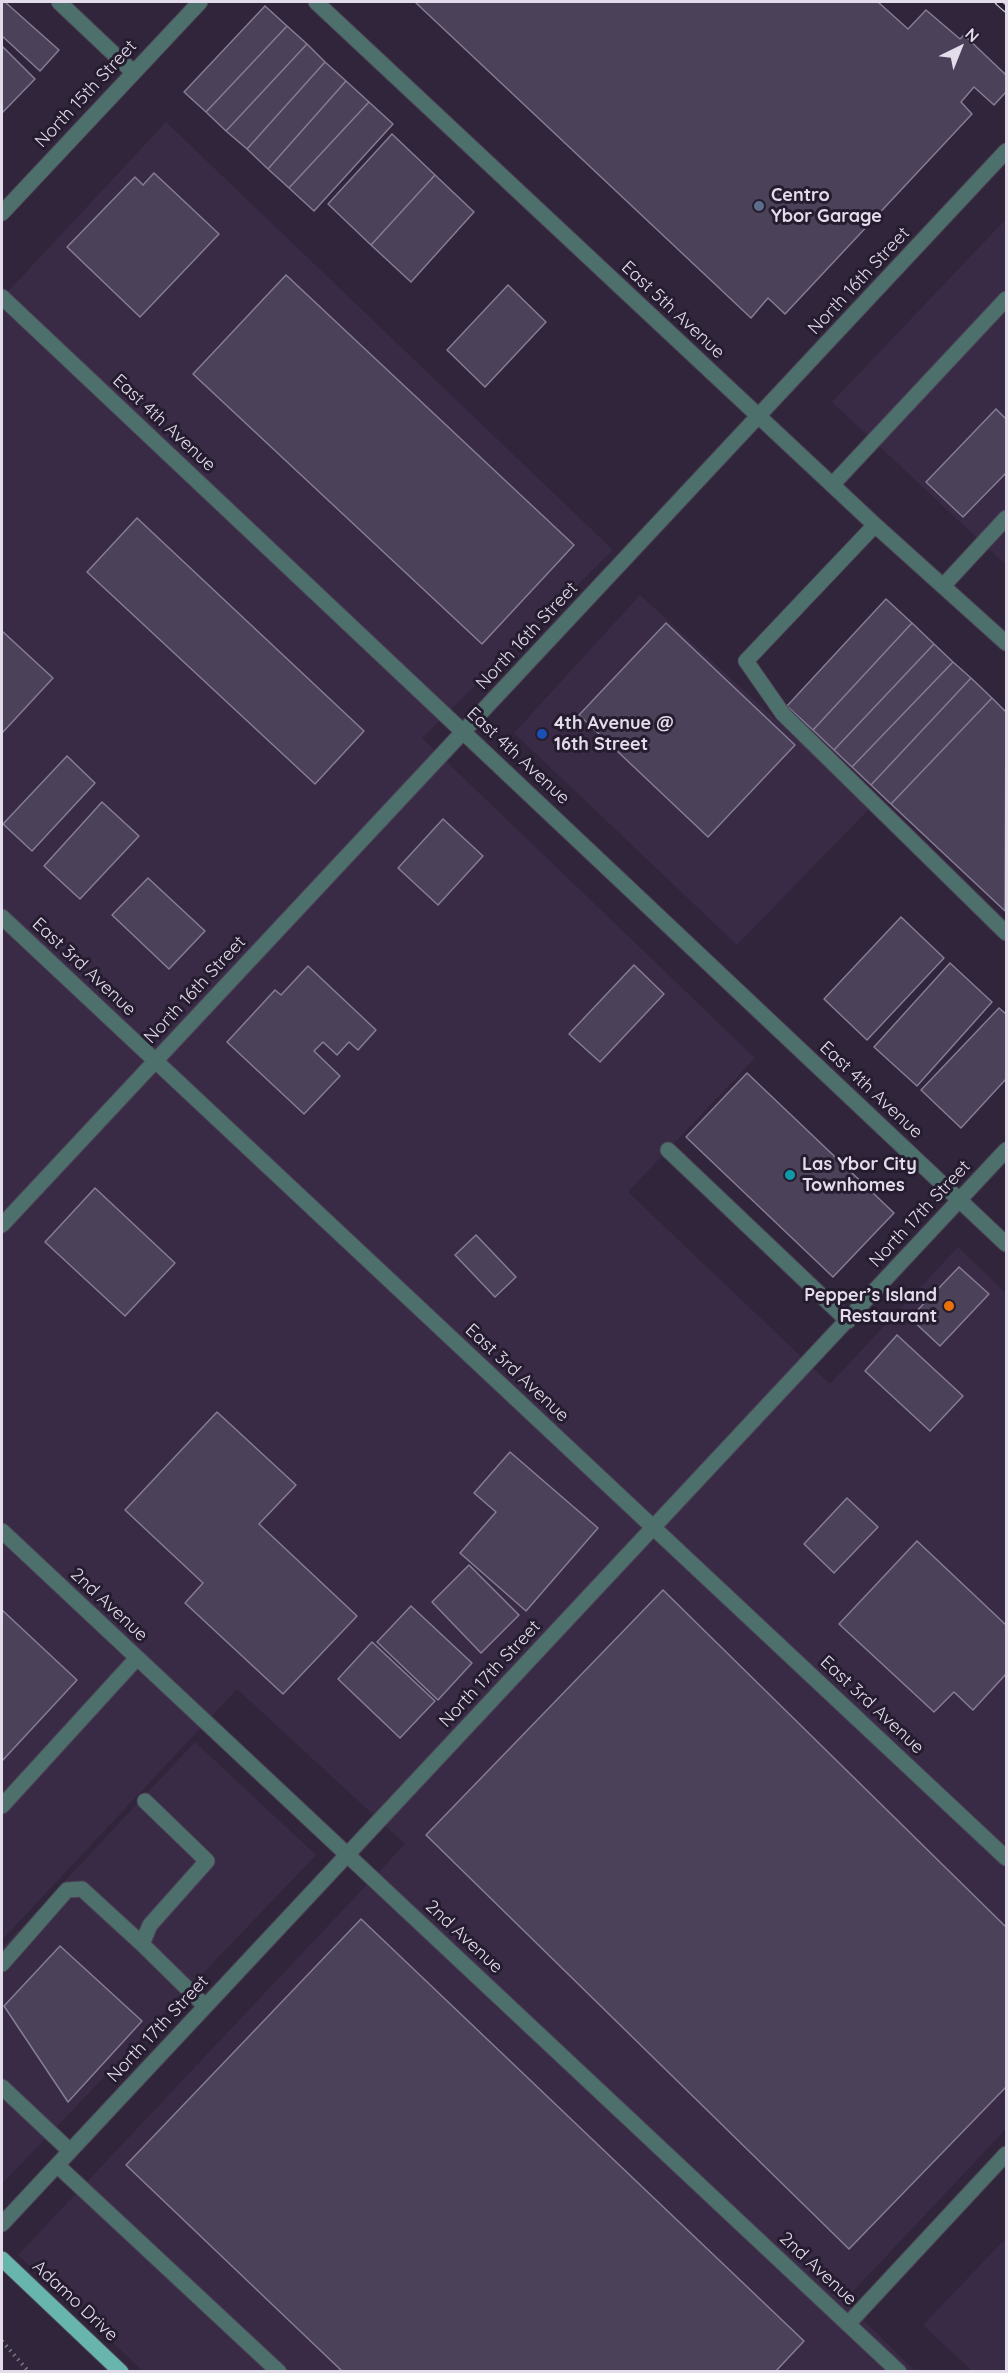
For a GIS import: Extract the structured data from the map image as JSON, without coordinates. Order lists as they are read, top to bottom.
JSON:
{
  "streets": {
    "main road": ["Adamo Drive"],
    "street": [
      "North 15th Street",
      "North 16th Street",
      "East 5th Avenue",
      "East 4th Avenue",
      "East 3rd Avenue",
      "North 17th Street",
      "2nd Avenue"
    ]
  },
  "crossings": [
    ["North 16th Street", "East 5th Avenue"],
    ["North 16th Street", "East 4th Avenue"],
    ["North 16th Street", "East 3rd Avenue"],
    ["East 4th Avenue", "North 17th Street"],
    ["East 3rd Avenue", "North 17th Street"],
    ["North 17th Street", "2nd Avenue"]
  ],
  "places": [
    "Centro Ybor Garage",
    "4th Avenue @ 16th Street",
    "Las Ybor City Townhomes",
    "Pepper’s Island Restaurant"
  ],
  "north": "top right"
}
